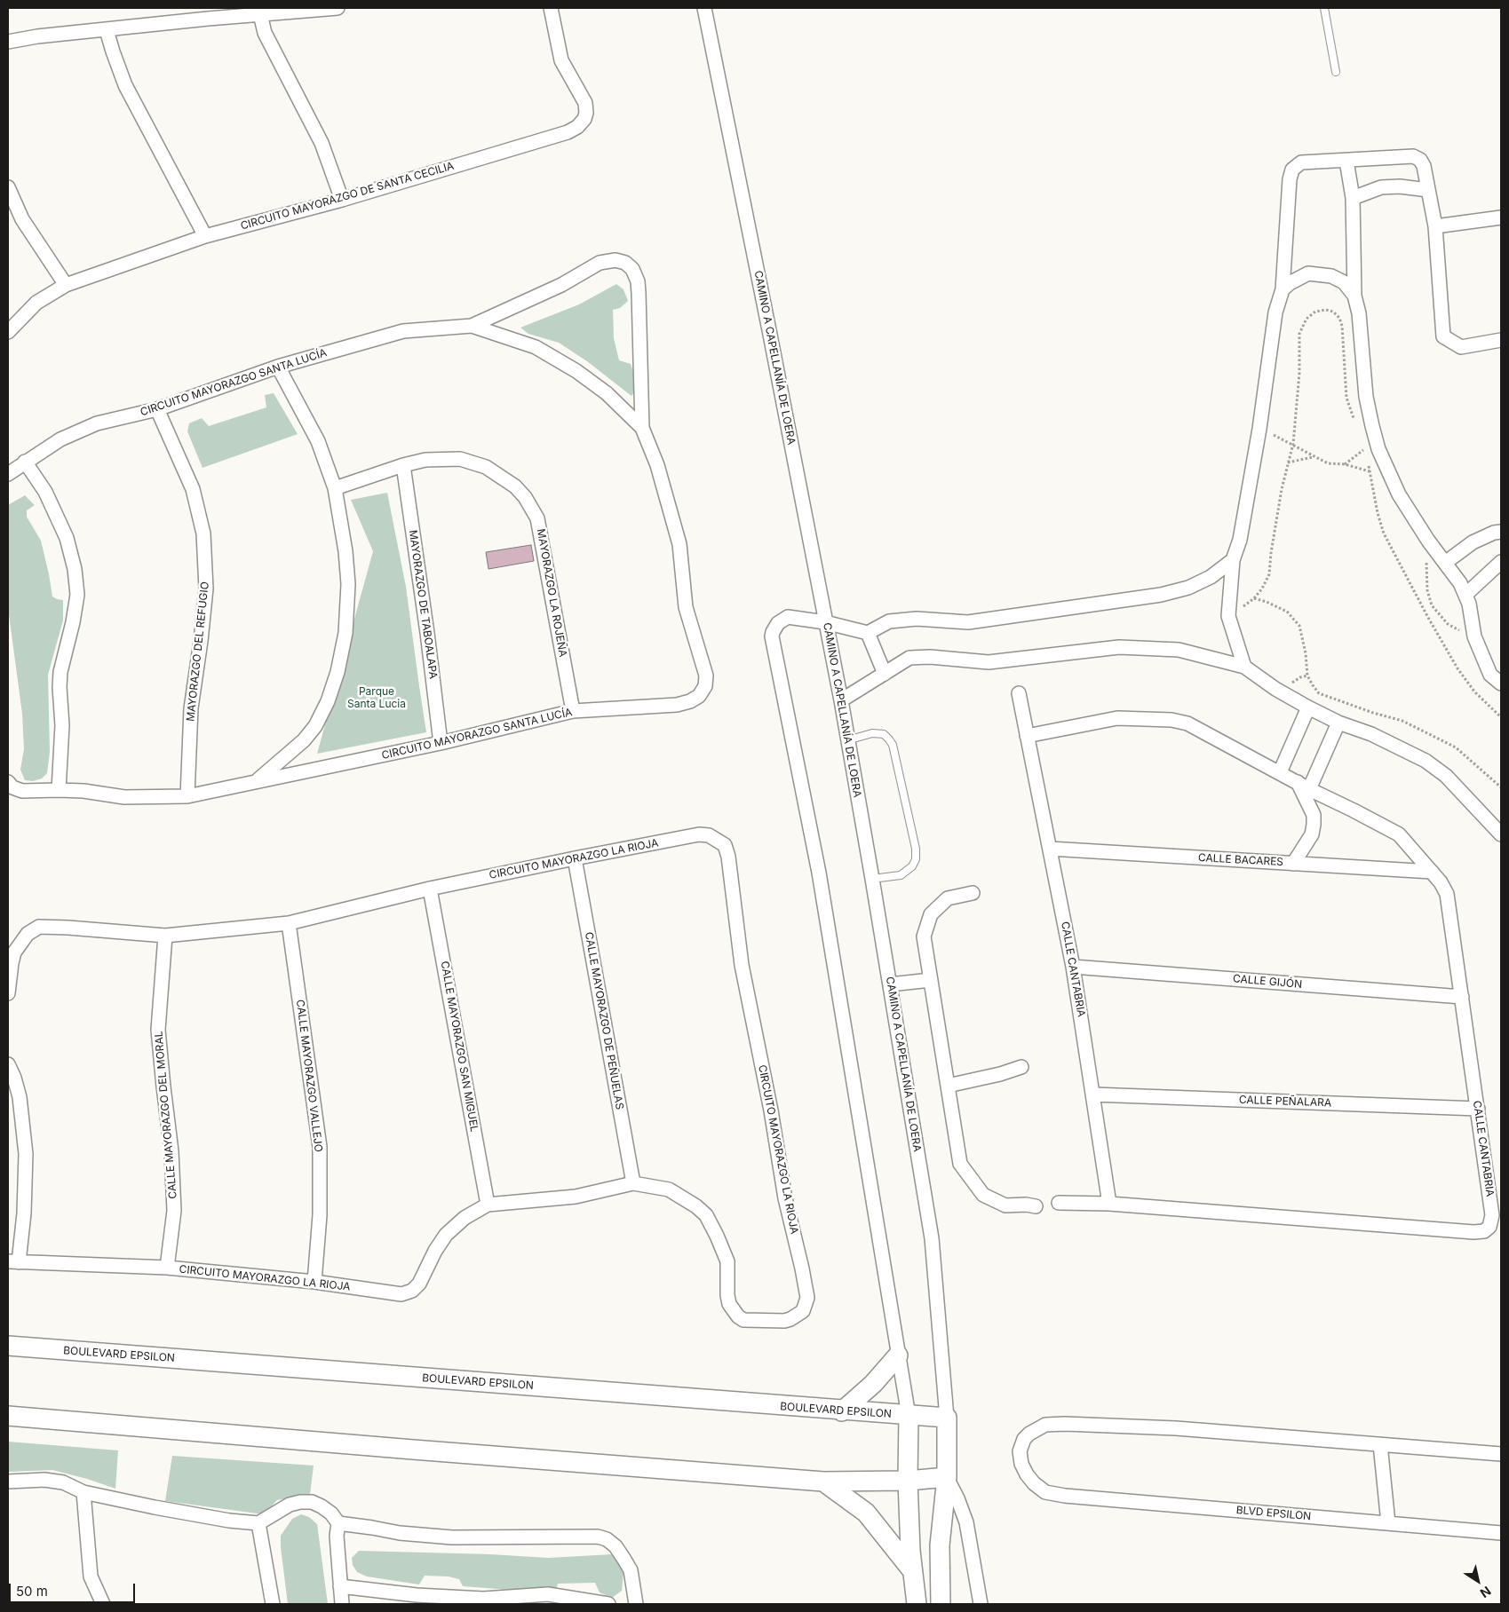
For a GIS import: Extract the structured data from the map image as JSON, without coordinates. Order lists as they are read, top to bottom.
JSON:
{
  "streets": {
    "street": [
      "CIRCUITO MAYORAZGO DE SANTA CECILIA",
      "CAMINO A CAPELLANÍA DE LOERA",
      "CIRCUITO MAYORAZGO SANTA LUCÍA",
      "MAYORAZGO LA ROJEÑA",
      "MAYORAZGO DE TABOALAPA",
      "MAYORAZGO DEL REFUGIO",
      "CIRCUITO MAYORAZGO LA RIOJA",
      "CALLE BACARES",
      "CALLE CANTABRIA",
      "CALLE GIJÓN",
      "CALLE MAYORAZGO DE PEÑUELAS",
      "CALLE MAYORAZGO SAN MIGUEL",
      "CALLE MAYORAZGO VALLEJO",
      "CALLE PEÑALARA",
      "CALLE MAYORAZGO DEL MORAL",
      "BOULEVARD EPSILON",
      "BLVD EPSILON"
    ]
  },
  "crossings": [
    ["CAMINO A CAPELLANÍA DE LOERA", "BOULEVARD EPSILON"],
    ["CIRCUITO MAYORAZGO SANTA LUCÍA", "MAYORAZGO LA ROJEÑA"],
    ["CIRCUITO MAYORAZGO SANTA LUCÍA", "MAYORAZGO DE TABOALAPA"],
    ["CIRCUITO MAYORAZGO SANTA LUCÍA", "MAYORAZGO DEL REFUGIO"],
    ["MAYORAZGO LA ROJEÑA", "MAYORAZGO DE TABOALAPA"],
    ["CIRCUITO MAYORAZGO LA RIOJA", "CALLE MAYORAZGO DE PEÑUELAS"],
    ["CIRCUITO MAYORAZGO LA RIOJA", "CALLE MAYORAZGO SAN MIGUEL"],
    ["CIRCUITO MAYORAZGO LA RIOJA", "CALLE MAYORAZGO VALLEJO"],
    ["CIRCUITO MAYORAZGO LA RIOJA", "CALLE MAYORAZGO DEL MORAL"],
    ["CALLE BACARES", "CALLE CANTABRIA"],
    ["CALLE CANTABRIA", "CALLE GIJÓN"],
    ["CALLE CANTABRIA", "CALLE PEÑALARA"]
  ],
  "parks": ["Parque Santa Lucia"],
  "scale_bar": "50 m",
  "north": "bottom right"
}
